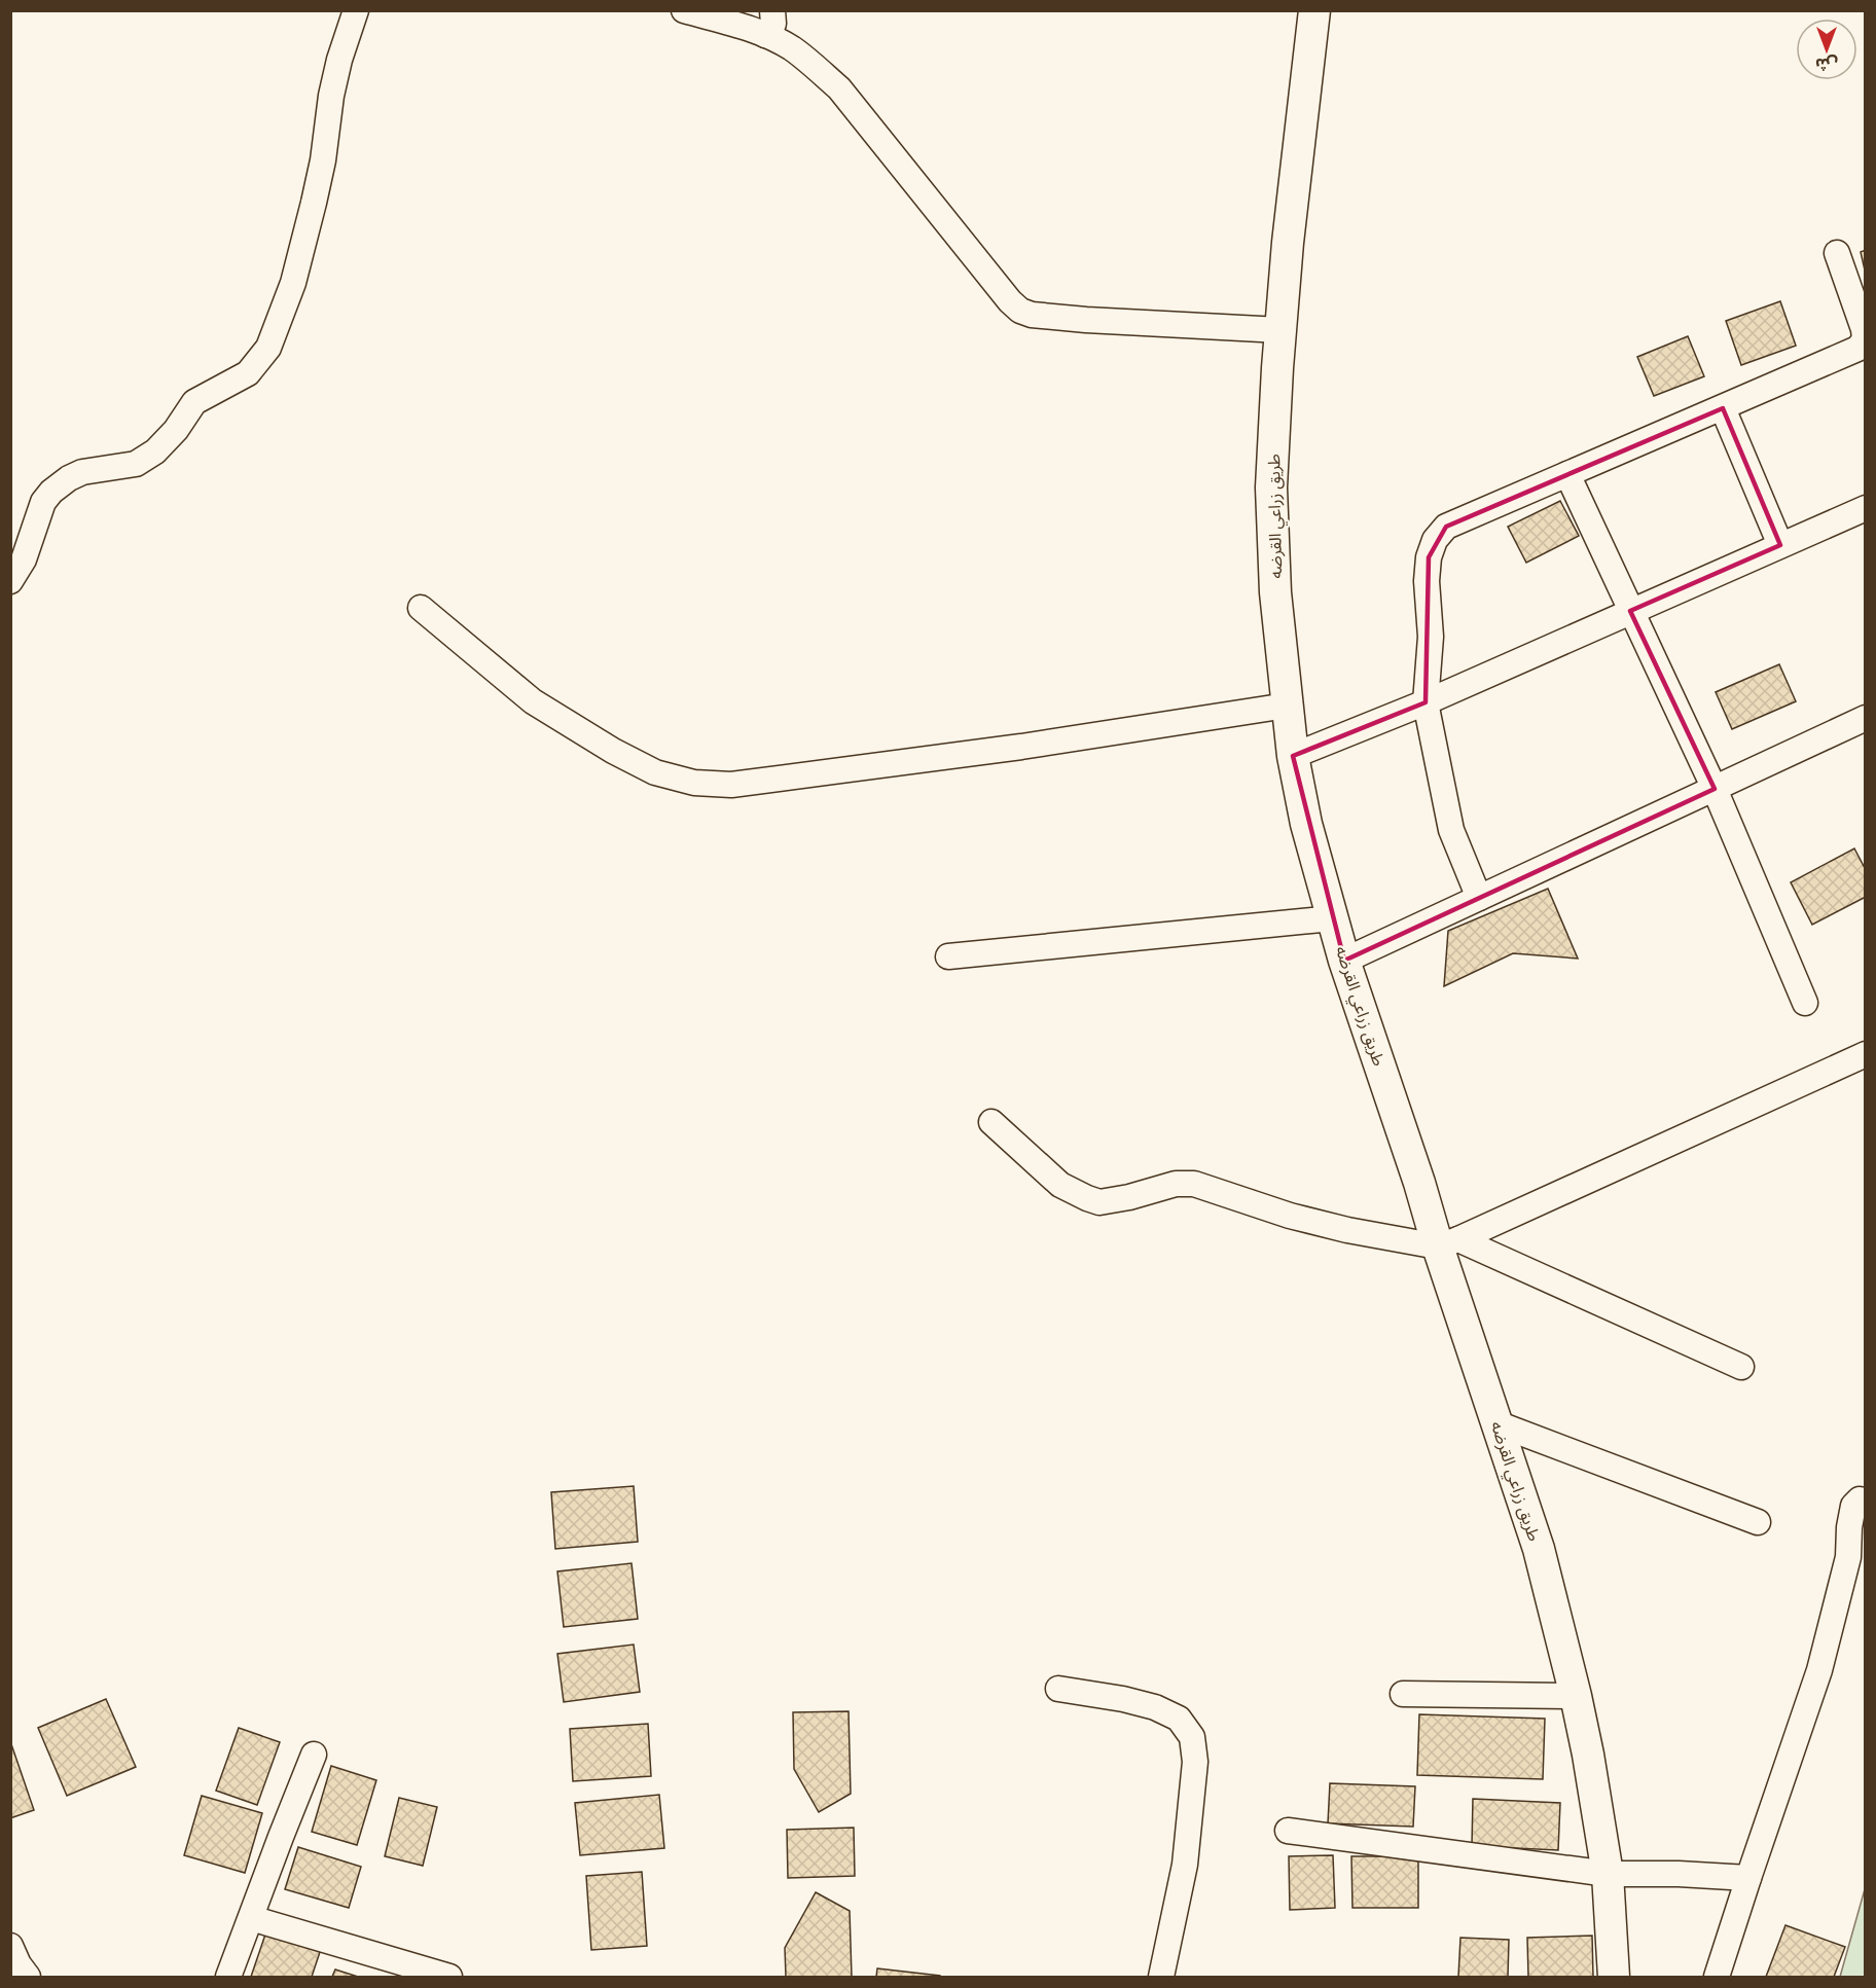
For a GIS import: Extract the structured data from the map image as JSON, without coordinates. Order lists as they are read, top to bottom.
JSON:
{
  "streets": {
    "main road": ["طريق زراعي القرضه"]
  },
  "north": "bottom"
}
